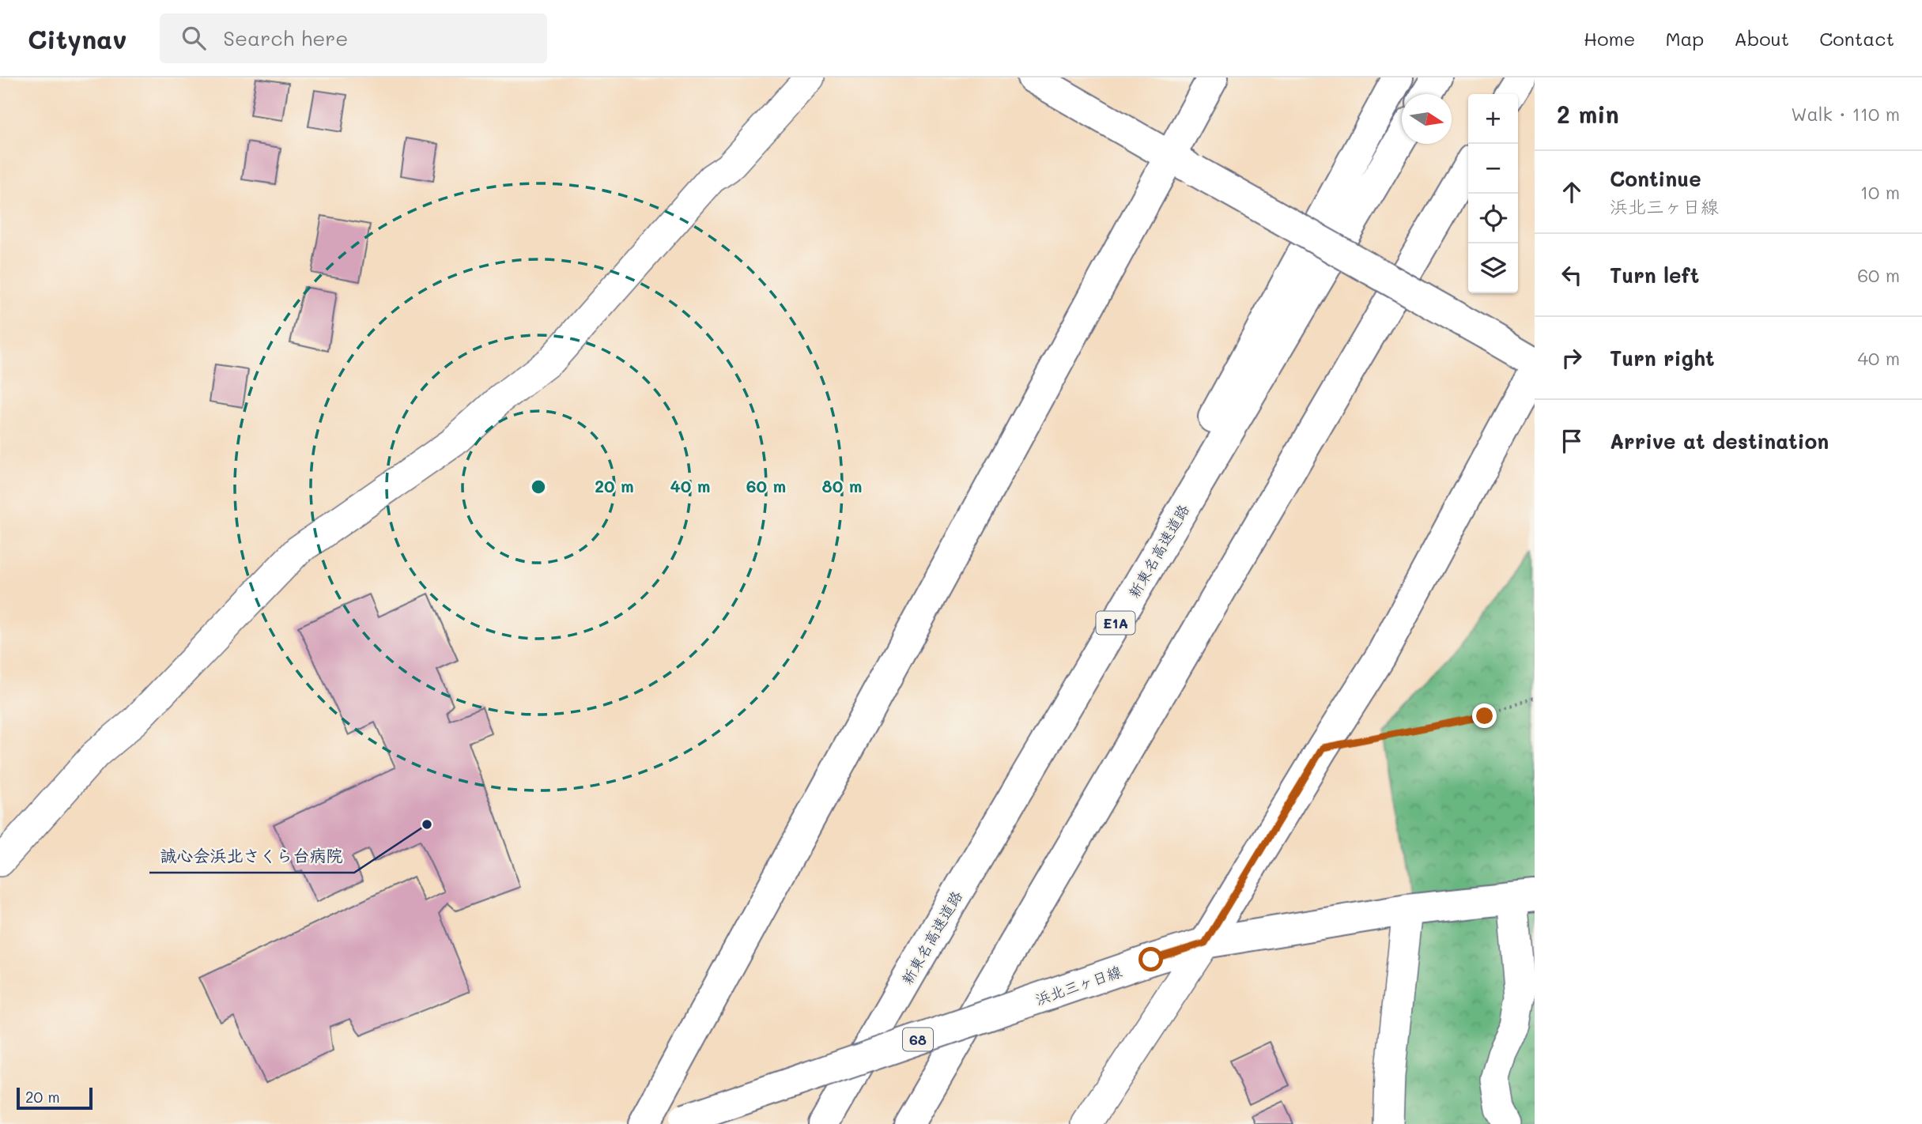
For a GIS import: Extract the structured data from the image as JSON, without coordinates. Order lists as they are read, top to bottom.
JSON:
{
  "streets": {
    "main road": [
      "新東名高速道路",
      "E1A",
      "浜北三ヶ日線",
      "68"
    ]
  },
  "places": ["誠心会浜北さくら台病院"],
  "scale_bar": "20 m",
  "north": "right",
  "page": {
    "header": "Citynav",
    "search": "Search here",
    "nav": [
      "Home",
      "Map",
      "About",
      "Contact"
    ],
    "heading": ["2 min", "Walk · 110 m"],
    "map_buttons": ["+", "−"],
    "list": [
      ["Continue", "浜北三ヶ日線", "10 m"],
      ["Turn left", "60 m"],
      ["Turn right", "40 m"],
      "Arrive at destination"
    ],
    "scale": "20 m"
  },
  "rings": [
    "20 m",
    "40 m",
    "60 m",
    "80 m"
  ]
}
